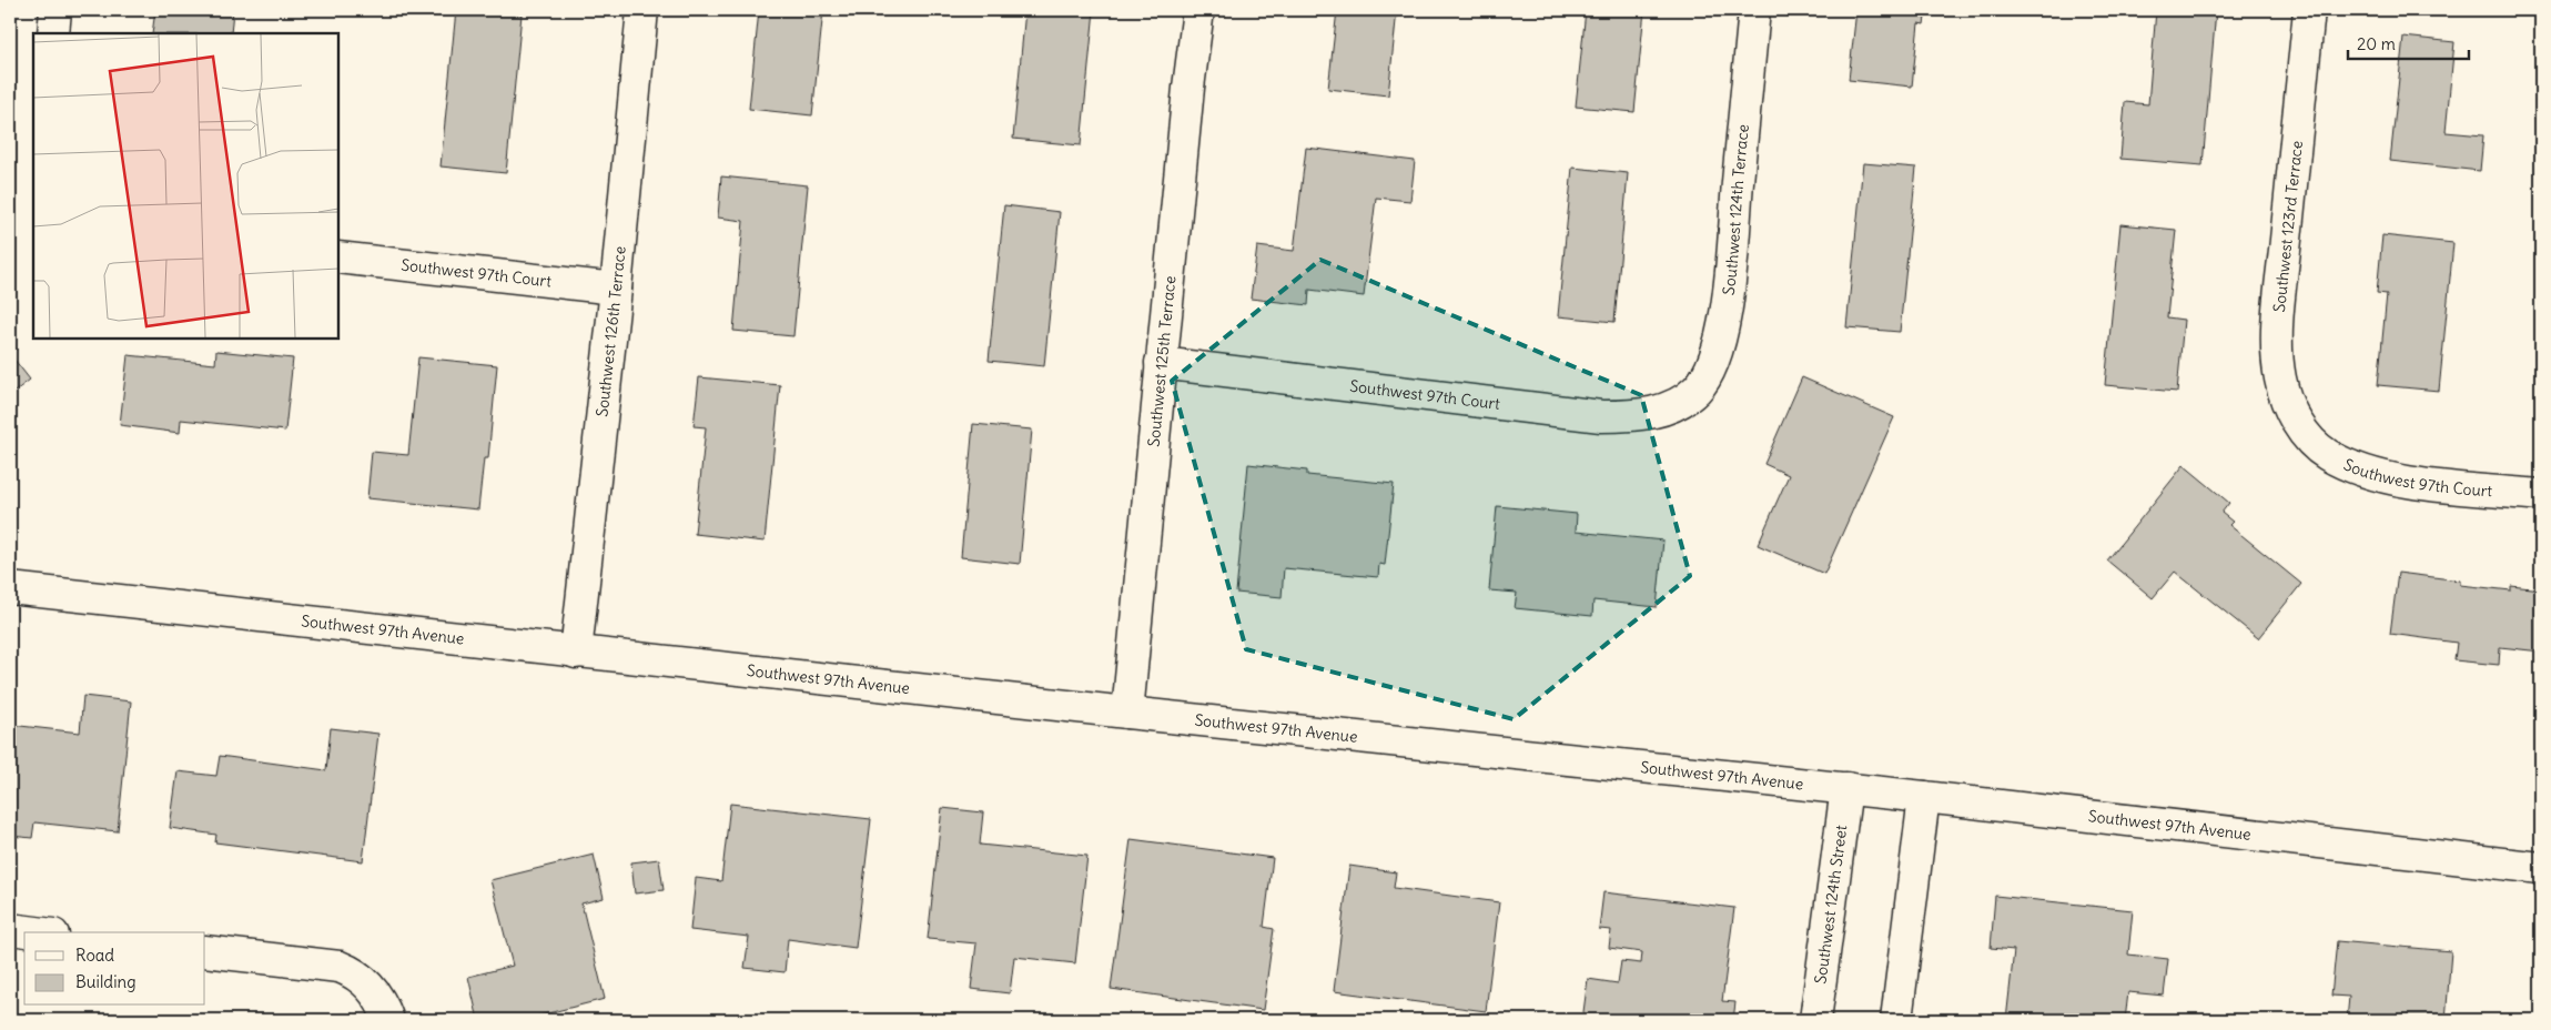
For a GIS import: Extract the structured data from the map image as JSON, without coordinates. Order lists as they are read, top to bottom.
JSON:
{
  "streets": {
    "street": [
      "Southwest 124th Terrace",
      "Southwest 123rd Terrace",
      "Southwest 97th Court",
      "Southwest 126th Terrace",
      "Southwest 125th Terrace",
      "Southwest 97th Avenue",
      "Southwest 124th Street"
    ]
  },
  "crossings": [
    ["Southwest 124th Terrace", "Southwest 97th Court"],
    ["Southwest 123rd Terrace", "Southwest 97th Court"],
    ["Southwest 97th Court", "Southwest 126th Terrace"],
    ["Southwest 97th Court", "Southwest 125th Terrace"],
    ["Southwest 126th Terrace", "Southwest 97th Avenue"],
    ["Southwest 125th Terrace", "Southwest 97th Avenue"],
    ["Southwest 97th Avenue", "Southwest 124th Street"]
  ],
  "legend": ["Road", "Building"],
  "scale_bar": "20 m"
}
